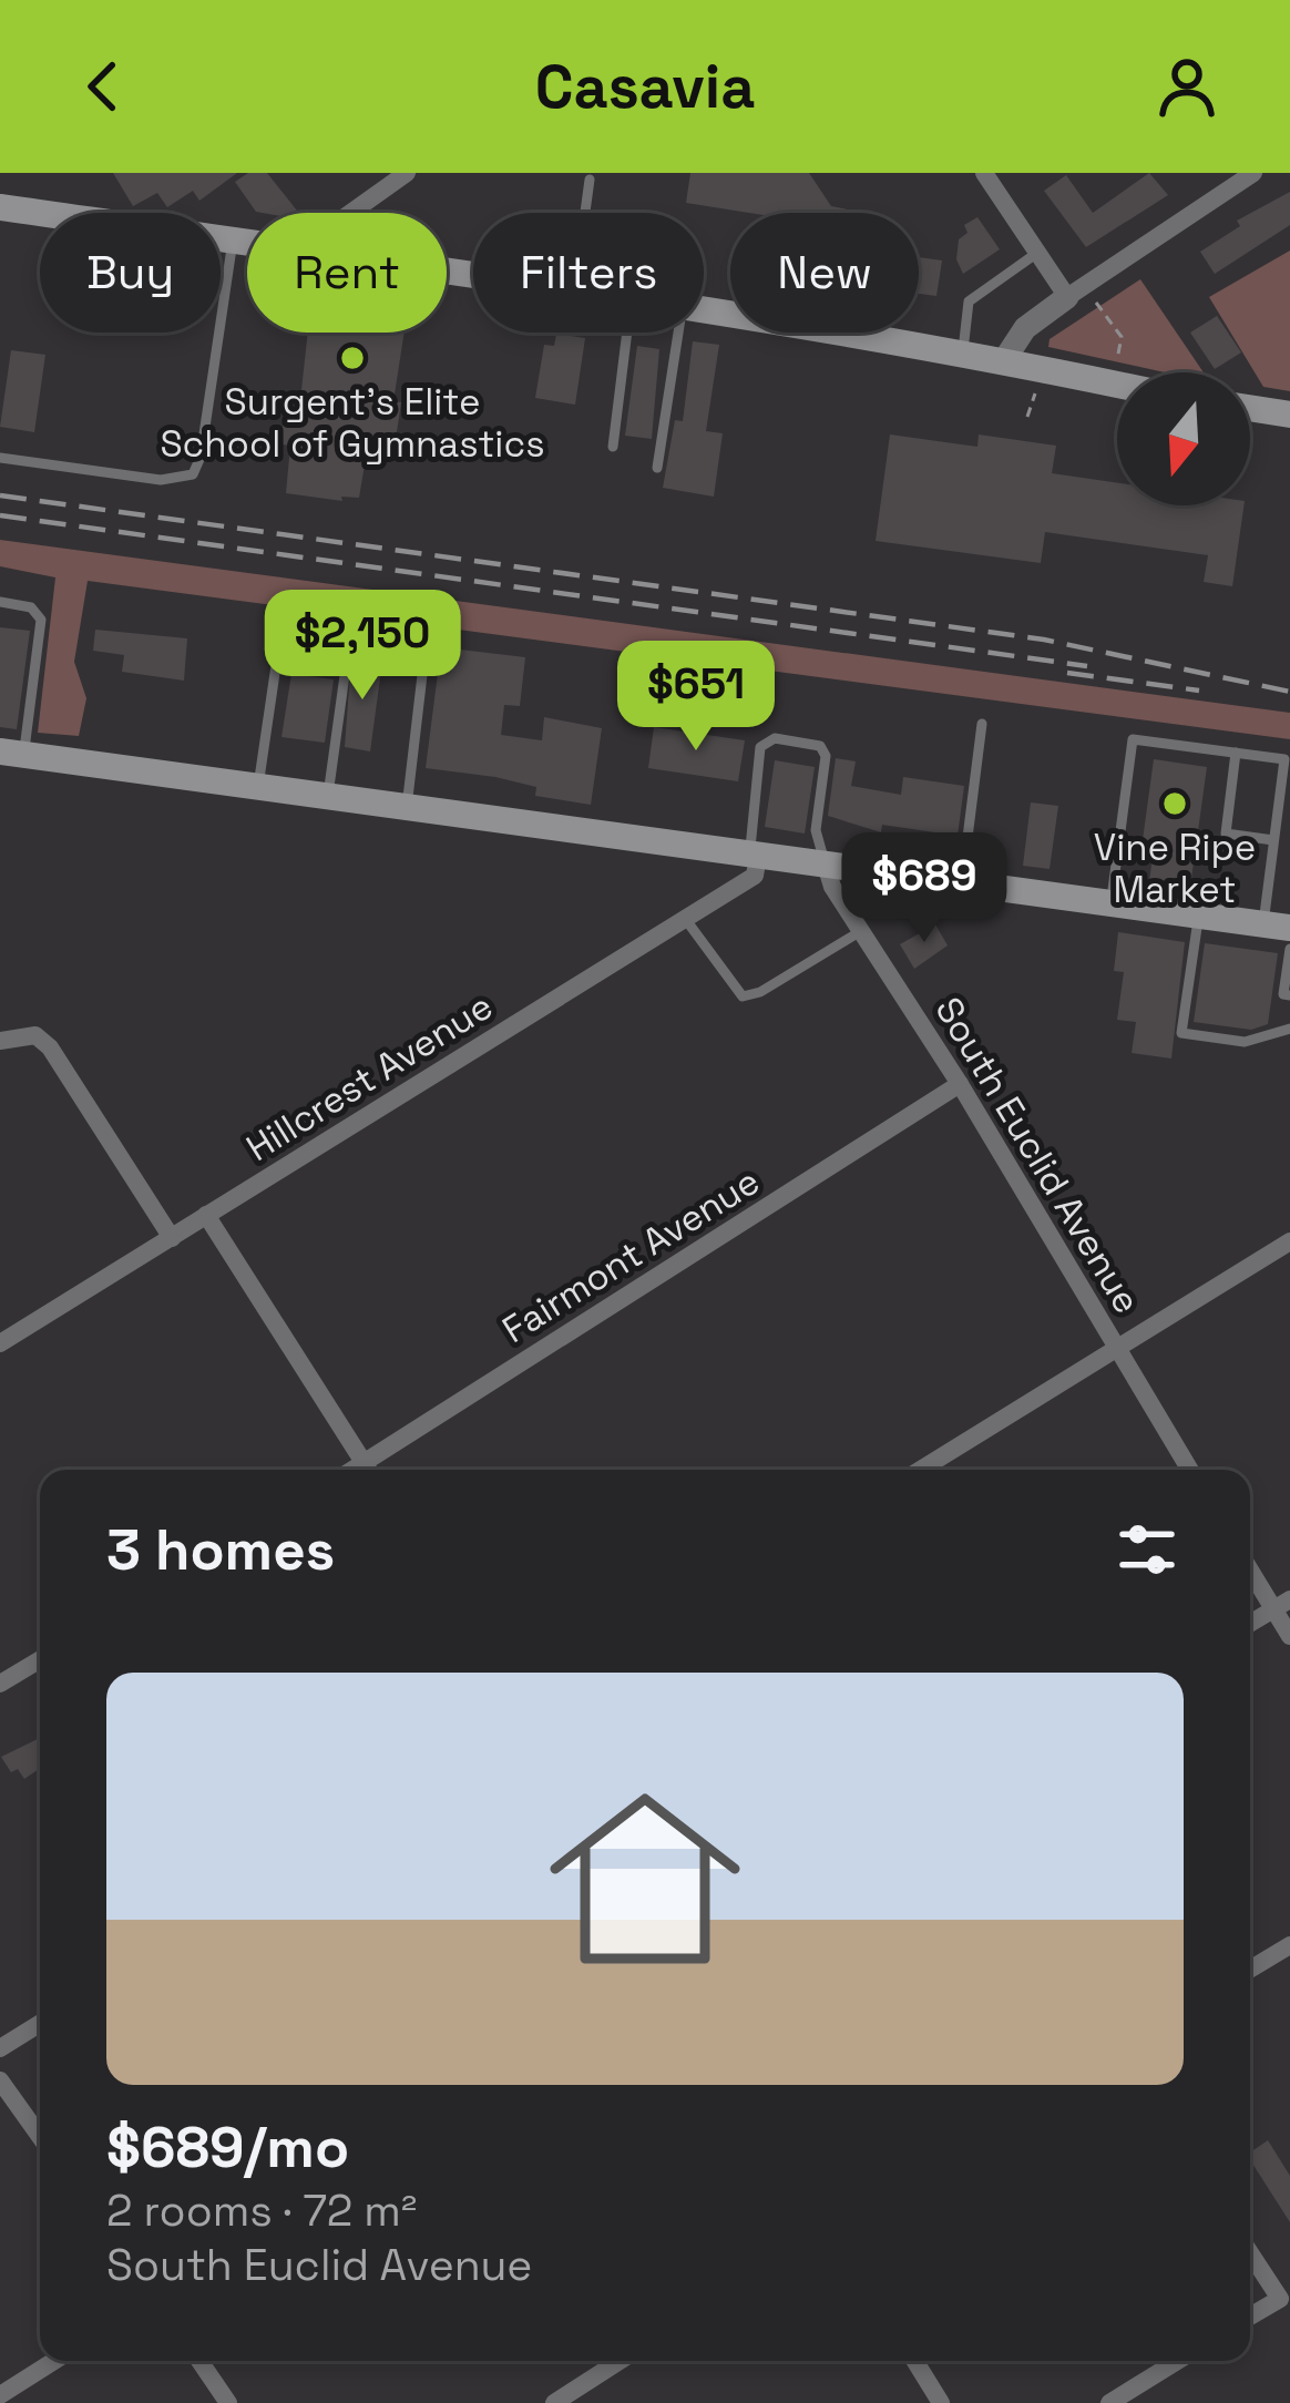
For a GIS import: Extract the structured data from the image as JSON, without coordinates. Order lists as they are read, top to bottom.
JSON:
{
  "streets": {
    "street": ["Hillcrest Avenue", "South Euclid Avenue", "Fairmont Avenue"]
  },
  "crossings": [
    ["South Euclid Avenue", "Fairmont Avenue"]
  ],
  "places": ["Surgent's Elite School of Gymnastics", "Vine Ripe Market"],
  "north": "bottom",
  "page": {
    "header": "Casavia",
    "chip": [
      "Buy",
      "Rent",
      "Filters",
      "New"
    ],
    "price": ["$2,150", "$651", "$689"],
    "heading": "3 homes",
    "list": [
      {
        "name": "$689/mo",
        "note": "2 rooms · 72 m² · South Euclid Avenue"
      }
    ]
  }
}
